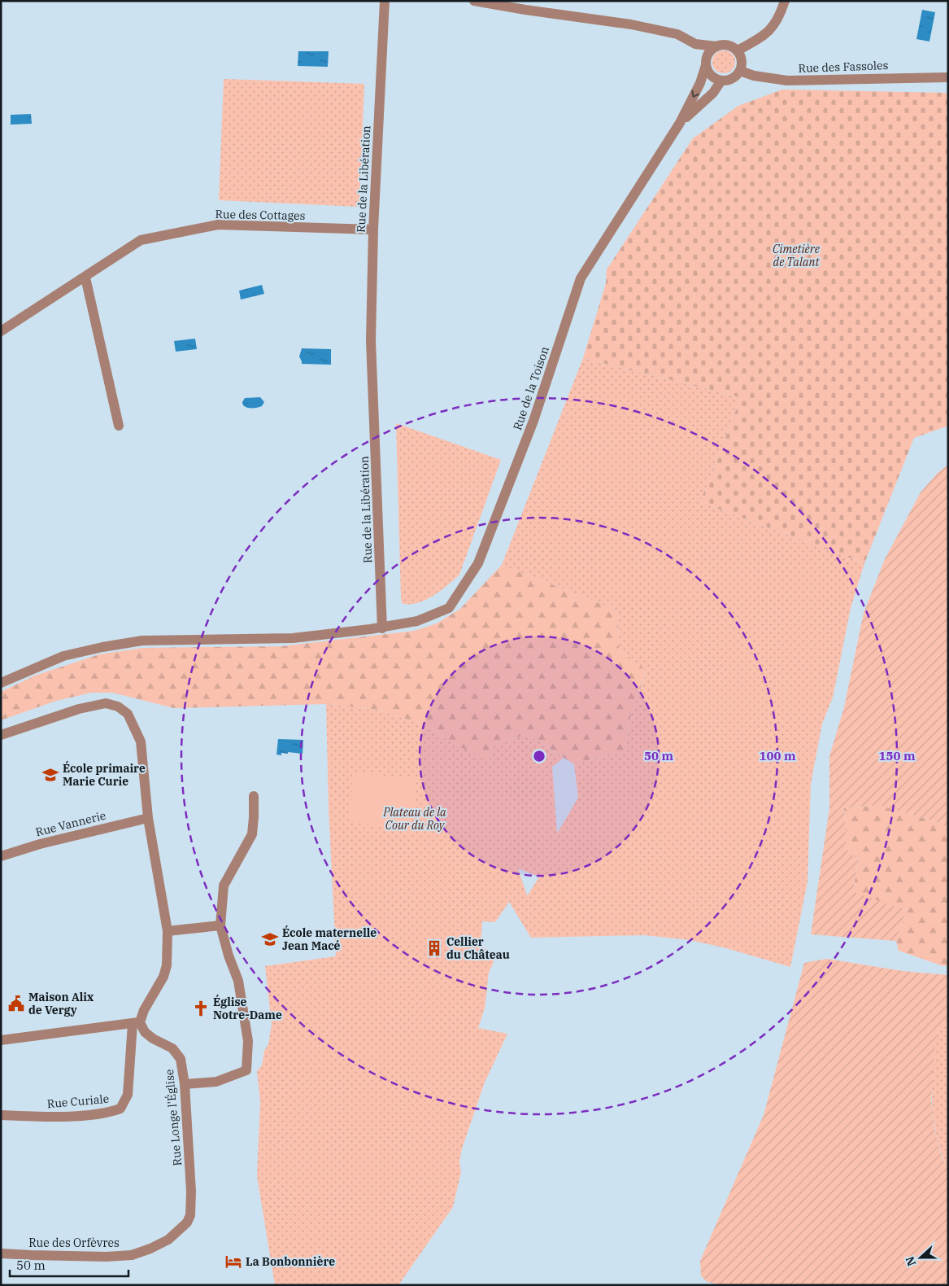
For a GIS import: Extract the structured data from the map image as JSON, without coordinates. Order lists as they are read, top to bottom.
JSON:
{
  "streets": {
    "street": [
      "Rue des Fassoles",
      "Rue de la Libération",
      "Rue des Cottages",
      "Rue de la Toison",
      "Rue Vannerie",
      "Rue Curiale",
      "Rue Longe l'Église",
      "Rue des Orfèvres"
    ]
  },
  "crossings": [
    ["Rue des Fassoles", "Rue de la Toison"],
    ["Rue de la Libération", "Rue des Cottages"],
    ["Rue de la Libération", "Rue de la Toison"],
    ["Rue Curiale", "Rue Longe l'Église"],
    ["Rue Longe l'Église", "Rue des Orfèvres"]
  ],
  "parks": ["Cimetière de Talant", "Plateau de la Cour du Roy"],
  "places": {
    "school or university": ["École primaire Marie Curie", "École maternelle Jean Macé"],
    "building": ["Cellier du Château"],
    "public building": ["Maison Alix de Vergy"],
    "church": ["Église Notre-Dame"],
    "hotel": ["La Bonbonnière"]
  },
  "scale_bar": "50 m",
  "north": "left",
  "rings": ["50 m", "100 m", "150 m"]
}
